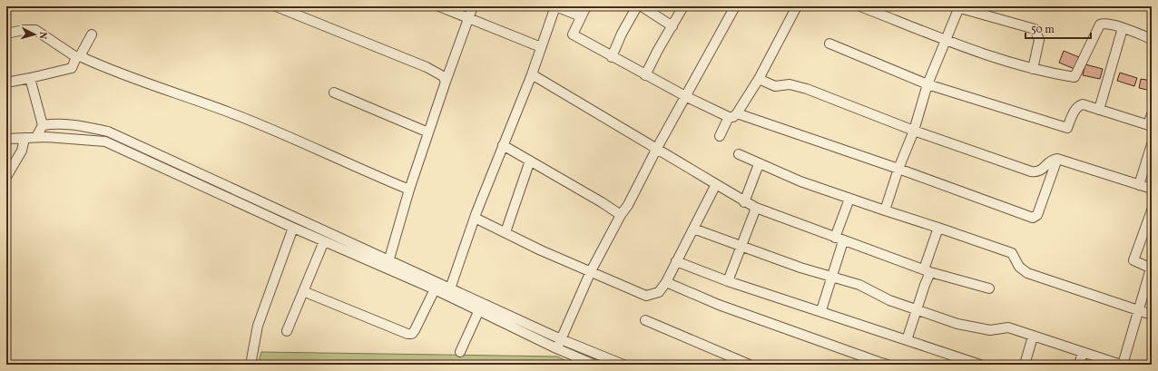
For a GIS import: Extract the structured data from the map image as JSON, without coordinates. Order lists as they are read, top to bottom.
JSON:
{
  "scale_bar": "50 m",
  "north": "right"
}
